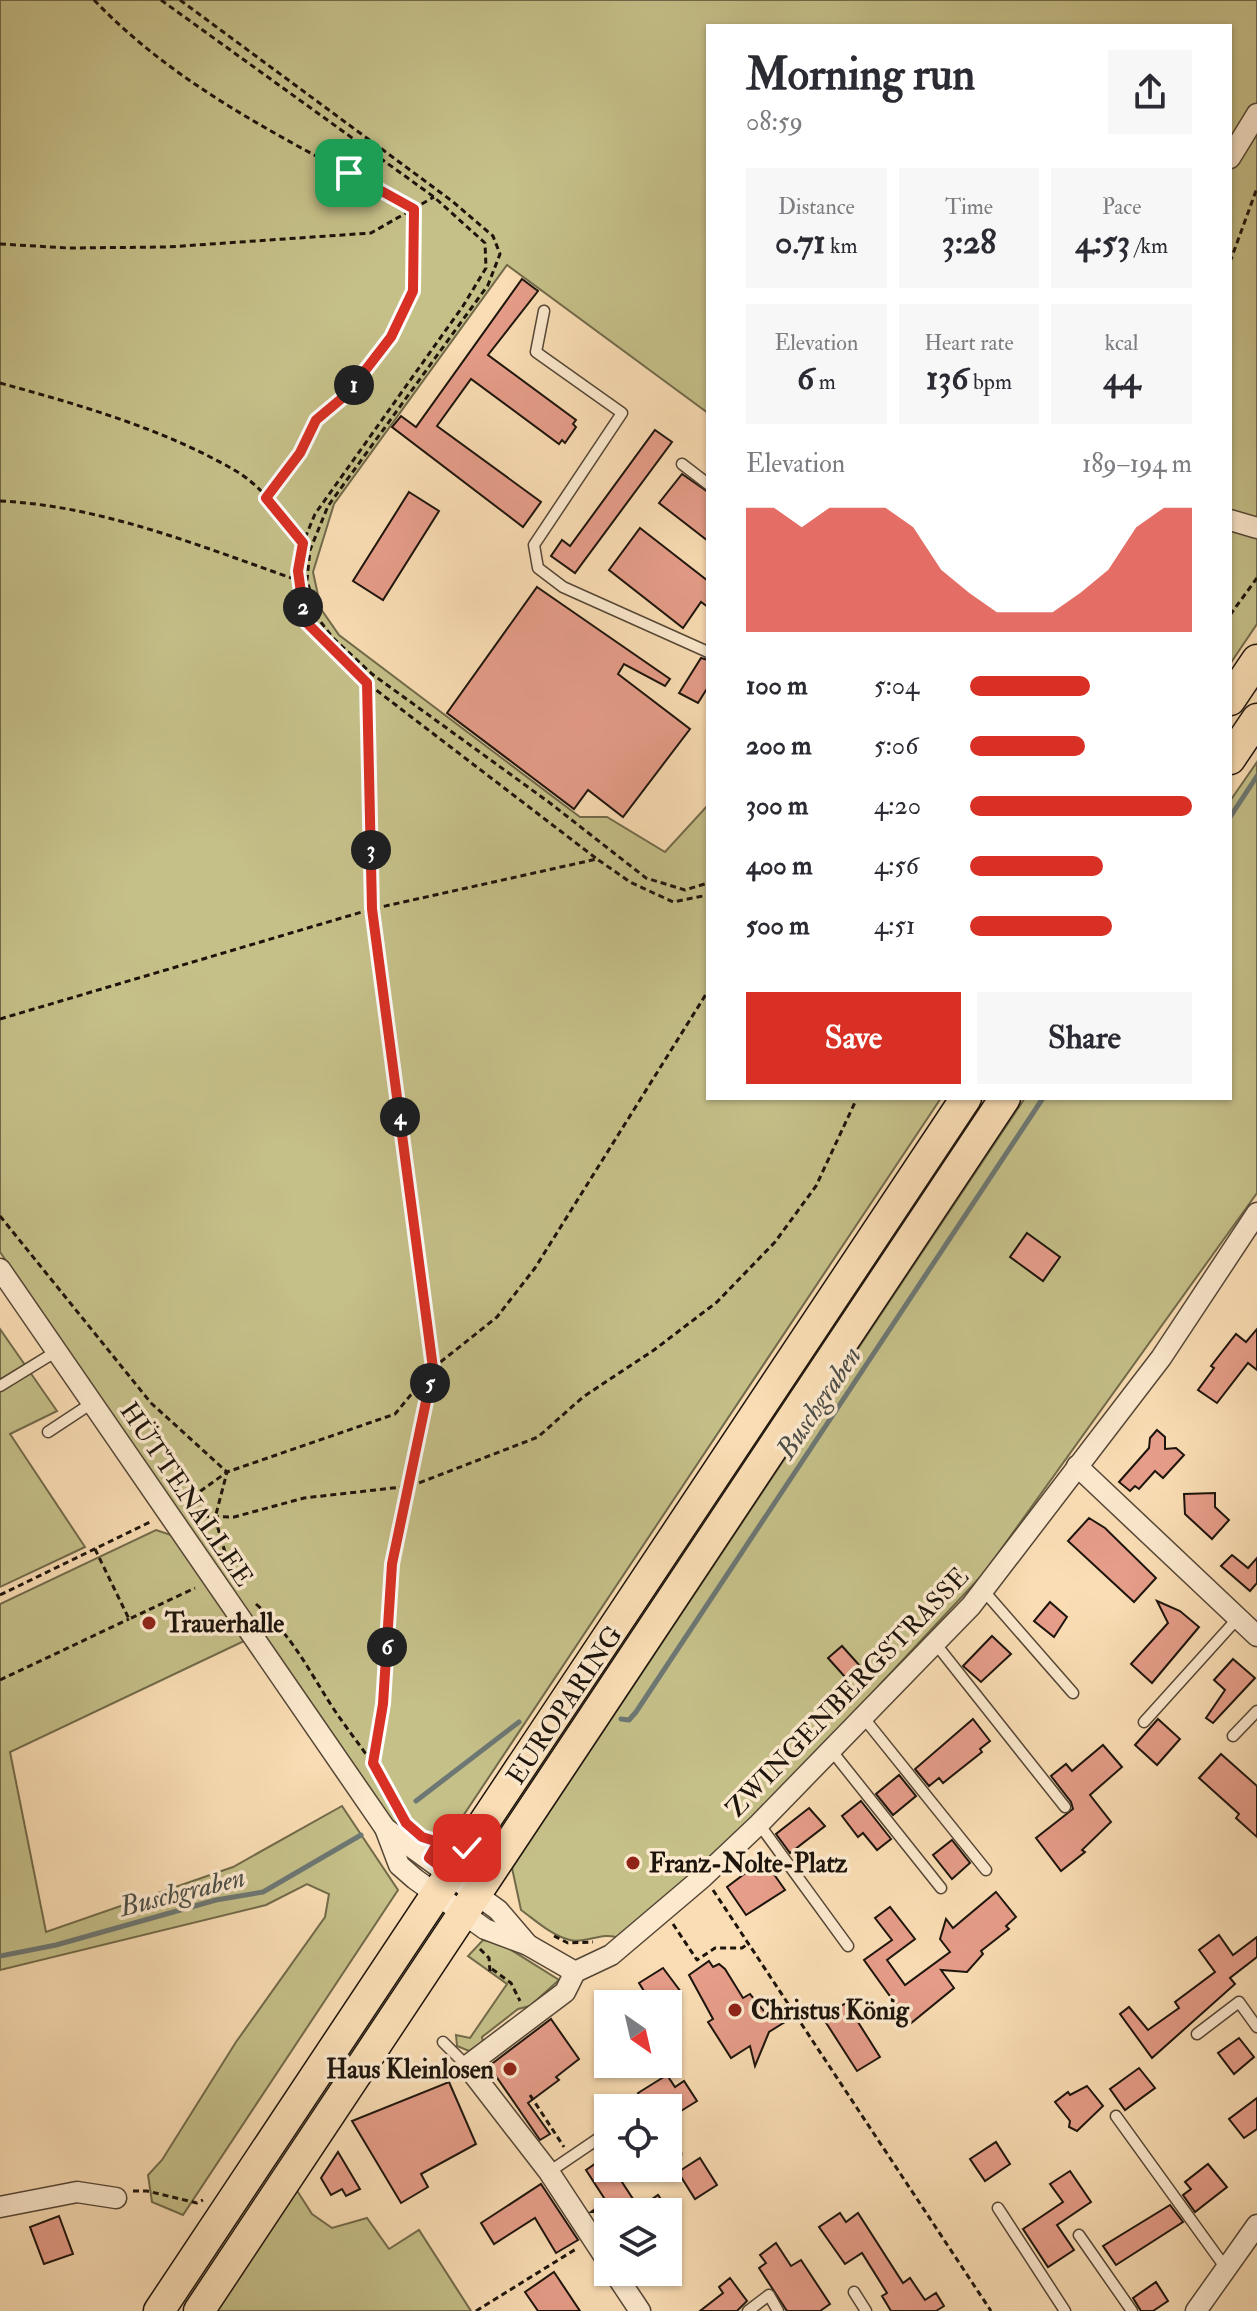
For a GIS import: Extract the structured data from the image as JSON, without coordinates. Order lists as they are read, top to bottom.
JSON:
{
  "streets": {
    "main road": ["EUROPARING"],
    "street": ["HÜTTENALLEE", "ZWINGENBERGSTRASSE"]
  },
  "crossings": [
    ["HÜTTENALLEE", "EUROPARING"]
  ],
  "water": ["Buschgraben"],
  "places": [
    "Trauerhalle",
    "Franz-Nolte-Platz",
    "Christus König",
    "Haus Kleinlosen"
  ],
  "north": "bottom right",
  "page": {
    "heading": ["Morning run", "08:59"],
    "stats": [
      ["Distance", "0.71 km"],
      ["Time", "3:28"],
      ["Pace", "4:53 /km"],
      ["Elevation", "6 m"],
      ["Heart rate", "136 bpm"],
      ["kcal", "44"]
    ],
    "pins": [
      "1",
      "2",
      "3",
      "4",
      "5",
      "6"
    ],
    "chart": ["Elevation", "189–194 m"],
    "list": [
      {
        "name": "100 m",
        "note": "5:04"
      },
      {
        "name": "200 m",
        "note": "5:06"
      },
      {
        "name": "300 m",
        "note": "4:20"
      },
      {
        "name": "400 m",
        "note": "4:56"
      },
      {
        "name": "500 m",
        "note": "4:51"
      }
    ],
    "buttons": ["Save", "Share"]
  }
}
